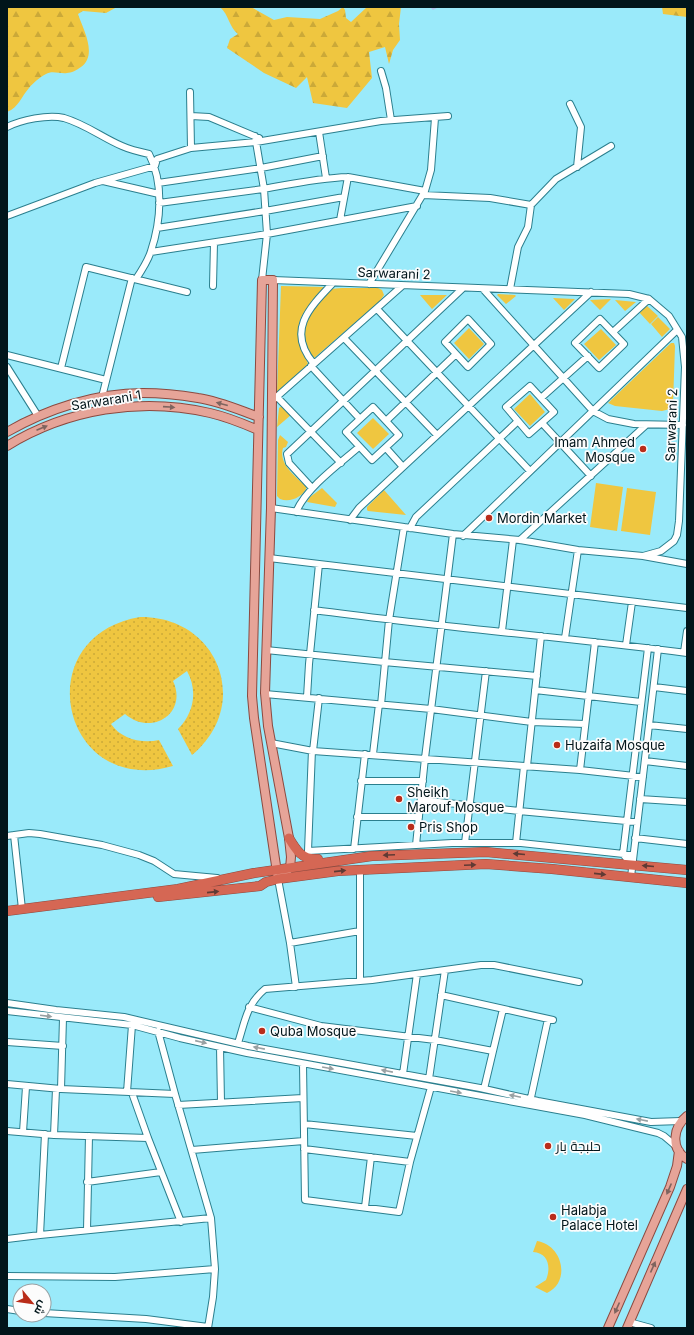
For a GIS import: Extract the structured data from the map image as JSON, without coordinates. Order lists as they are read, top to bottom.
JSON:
{
  "streets": {
    "main road": ["Sarwarani 2", "Sarwarani 1"]
  },
  "places": [
    "Imam Ahmed Mosque",
    "Mordin Market",
    "Huzaifa Mosque",
    "Sheikh Marouf Mosque",
    "Pris Shop",
    "Quba Mosque",
    "حلبجة بار",
    "Halabja Palace Hotel"
  ],
  "north": "bottom right"
}
